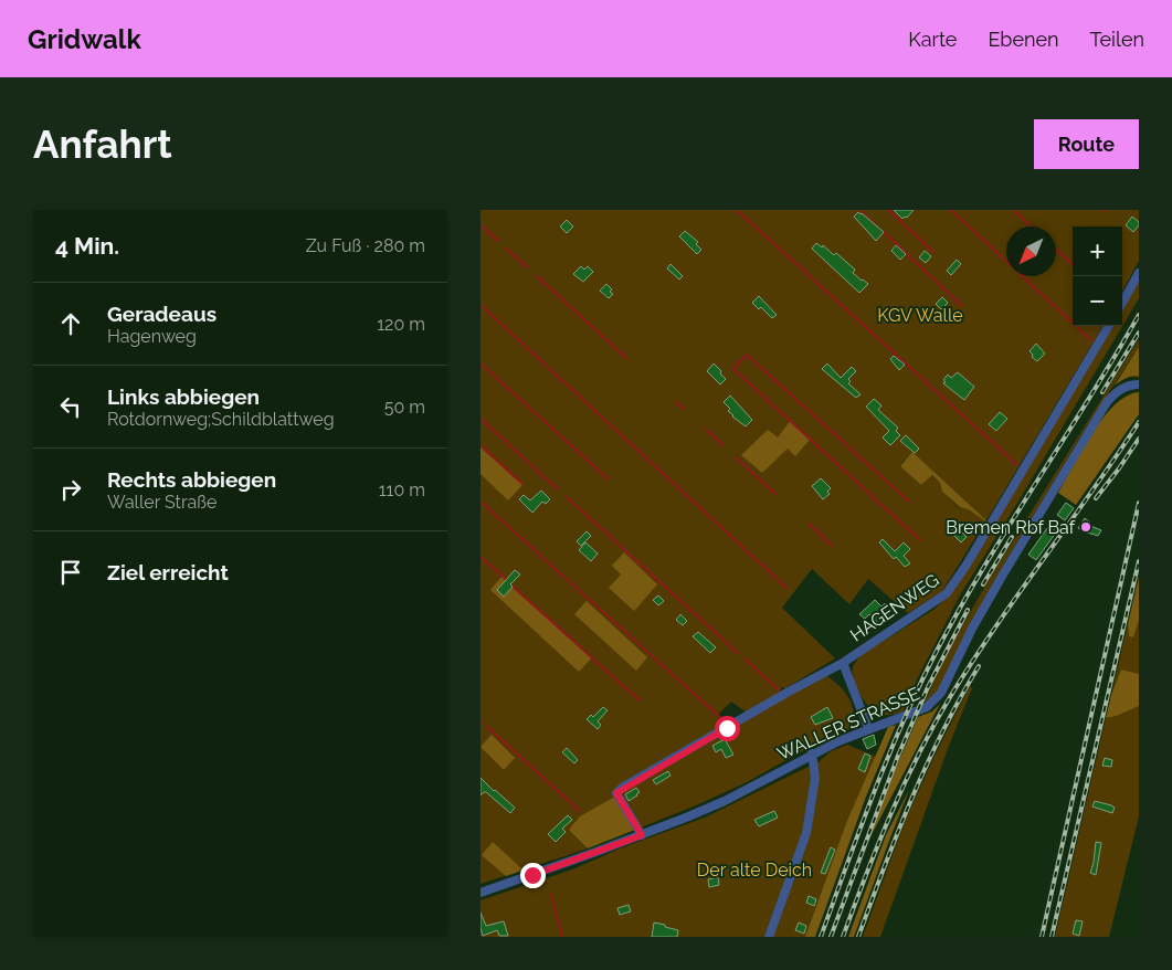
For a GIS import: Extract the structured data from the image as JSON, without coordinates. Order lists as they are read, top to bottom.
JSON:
{
  "streets": {
    "street": ["HAGENWEG", "WALLER STRASSE"]
  },
  "crossings": [
    ["HAGENWEG", "WALLER STRASSE"]
  ],
  "parks": ["KGV Walle", "Der alte Deich"],
  "places": ["Bremen Rbf Baf"],
  "north": "bottom left",
  "page": {
    "header": "Gridwalk",
    "nav": ["Karte", "Ebenen", "Teilen"],
    "buttons": "Route",
    "title": "Anfahrt",
    "heading": ["4 Min.", "Zu Fuß · 280 m"],
    "map_buttons": ["+", "−"],
    "list": [
      ["Geradeaus", "Hagenweg", "120 m"],
      ["Links abbiegen", "Rotdornweg;Schildblattweg", "50 m"],
      ["Rechts abbiegen", "Waller Straße", "110 m"],
      "Ziel erreicht"
    ]
  }
}
